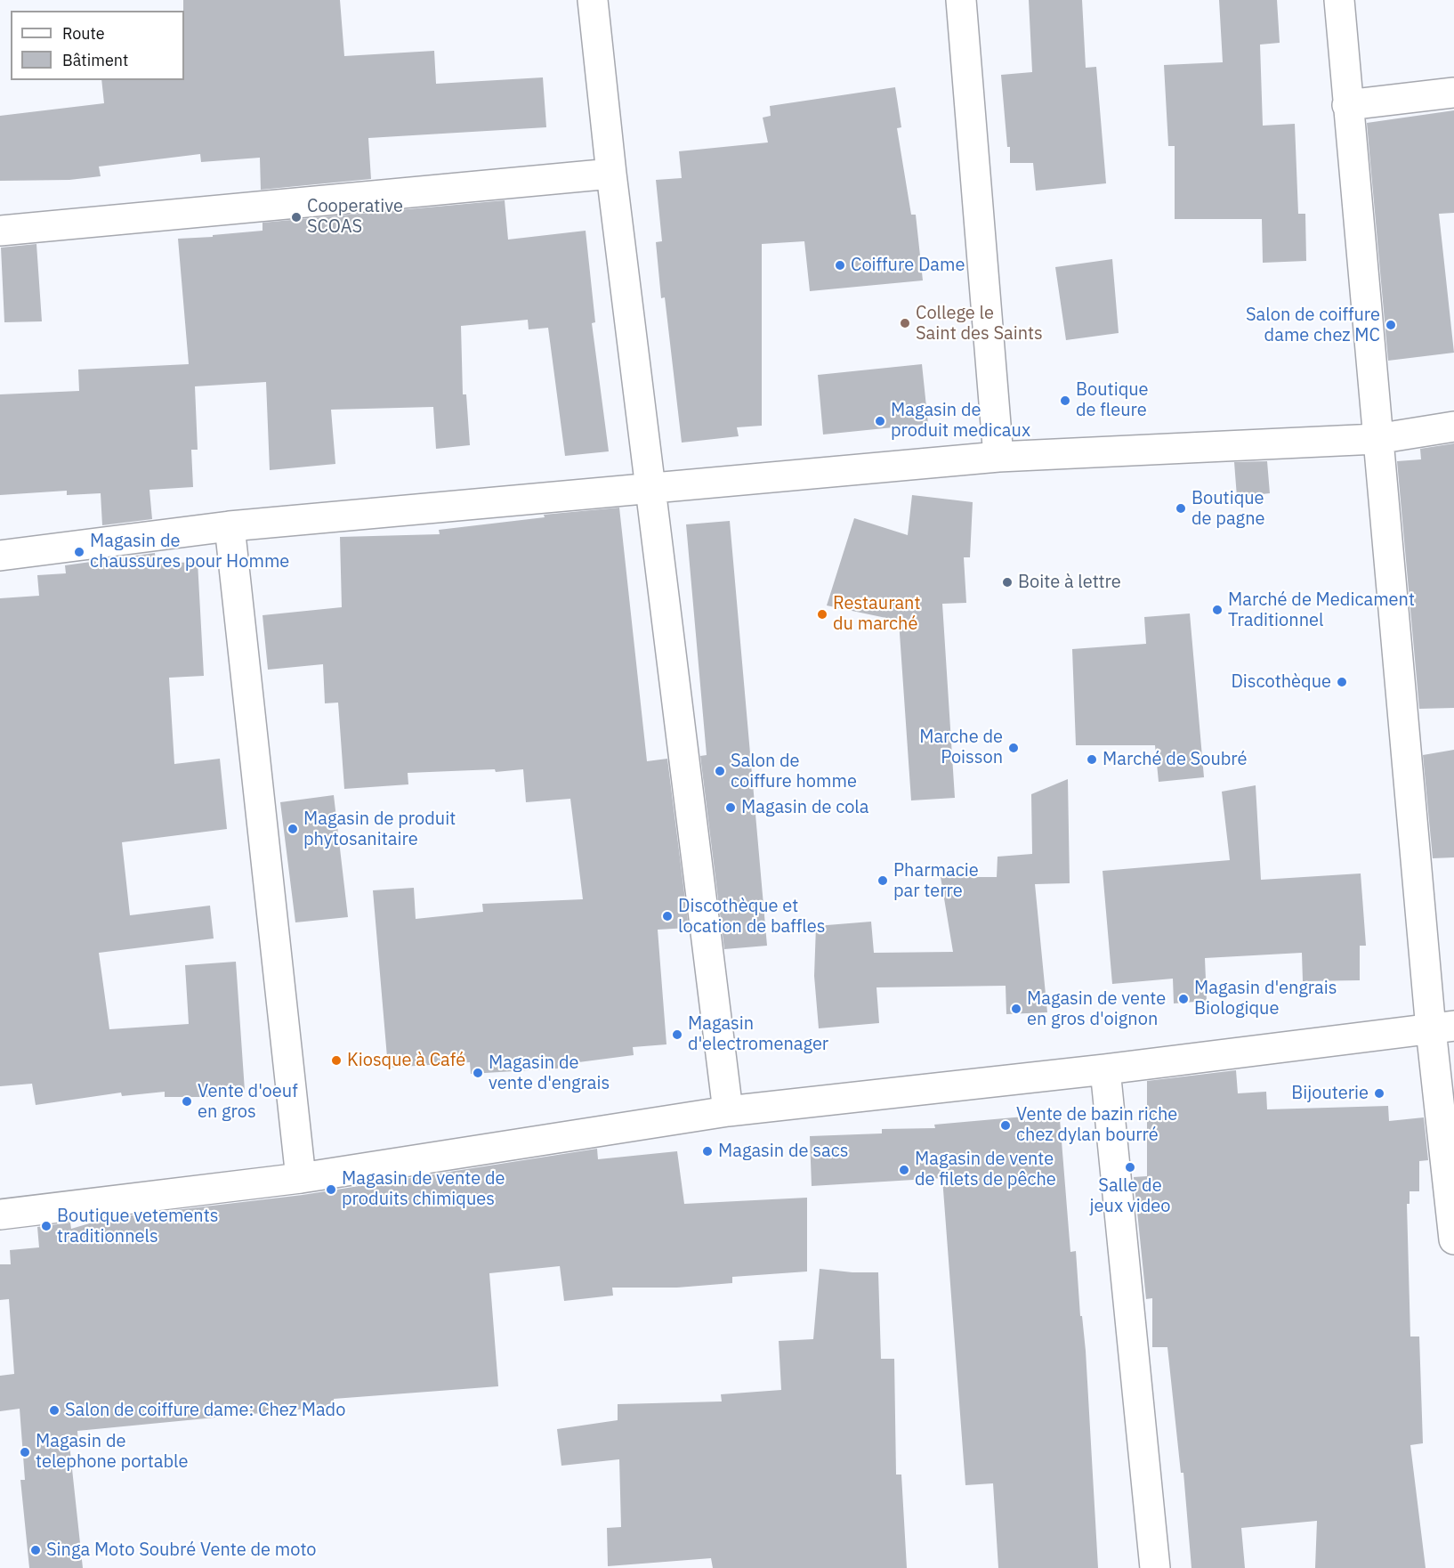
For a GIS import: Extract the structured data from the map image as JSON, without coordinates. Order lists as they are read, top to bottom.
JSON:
{
  "places": [
    "Cooperative SCOAS",
    "Coiffure Dame",
    "College le Saint des Saints",
    "Salon de coiffure dame chez MC",
    "Boutique de fleure",
    "Magasin de produit medicaux",
    "Boutique de pagne",
    "Magasin de chaussures pour Homme",
    "Boite à lettre",
    "Marché de Medicament Traditionnel",
    "Restaurant du marché",
    "Discothèque",
    "Marche de Poisson",
    "Marché de Soubré",
    "Salon de coiffure homme",
    "Magasin de cola",
    "Magasin de produit phytosanitaire",
    "Pharmacie par terre",
    "Discothèque et location de baffles",
    "Magasin d'engrais Biologique",
    "Magasin de vente en gros d'oignon",
    "Magasin d'electromenager",
    "Kiosque à Café",
    "Magasin de vente d'engrais",
    "Bijouterie",
    "Vente d'oeuf en gros",
    "Vente de bazin riche chez dylan bourré",
    "Magasin de sacs",
    "Salle de jeux video",
    "Magasin de vente de filets de pêche",
    "Magasin de vente de produits chimiques",
    "Boutique vetements traditionnels",
    "Salon de coiffure dame: Chez Mado",
    "Magasin de telephone portable",
    "Singa Moto Soubré Vente de moto"
  ],
  "legend": ["Route", "Bâtiment"]
}
